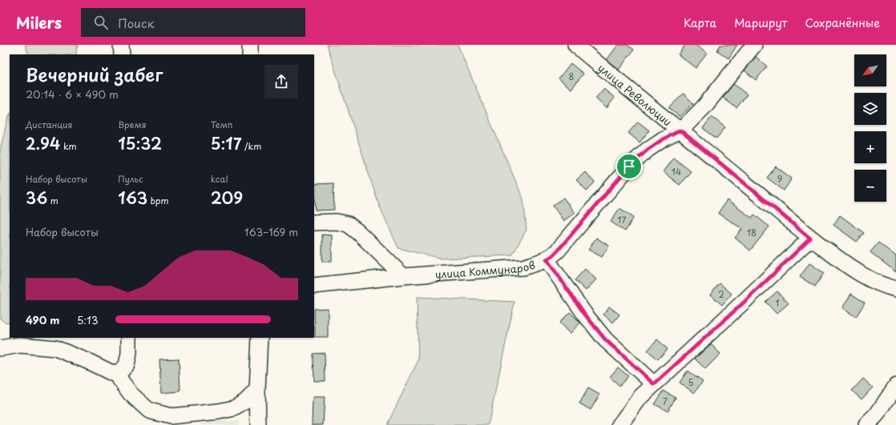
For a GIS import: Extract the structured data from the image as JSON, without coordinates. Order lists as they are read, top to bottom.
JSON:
{
  "streets": {
    "street": ["улица Революции", "улица Коммунаров"]
  },
  "crossings": [
    ["улица Революции", "улица Коммунаров"]
  ],
  "house_numbers": [
    "8",
    "14",
    "9",
    "17",
    "18",
    "2",
    "1",
    "5",
    "7"
  ],
  "north": "bottom left",
  "page": {
    "header": "Milers",
    "search": "Поиск",
    "nav": ["Карта", "Маршрут", "Сохранённые"],
    "map_buttons": ["+", "−"],
    "heading": ["Вечерний забег", "20:14 · 6 × 490 m"],
    "stats": [
      ["Дистанция", "2.94 km"],
      ["Время", "15:32"],
      ["Темп", "5:17 /km"],
      ["Набор высоты", "36 m"],
      ["Пульс", "163 bpm"],
      ["kcal", "209"]
    ],
    "chart": ["Набор высоты", "163–169 m"],
    "list": [
      {
        "name": "490 m",
        "note": "5:13"
      }
    ]
  }
}
